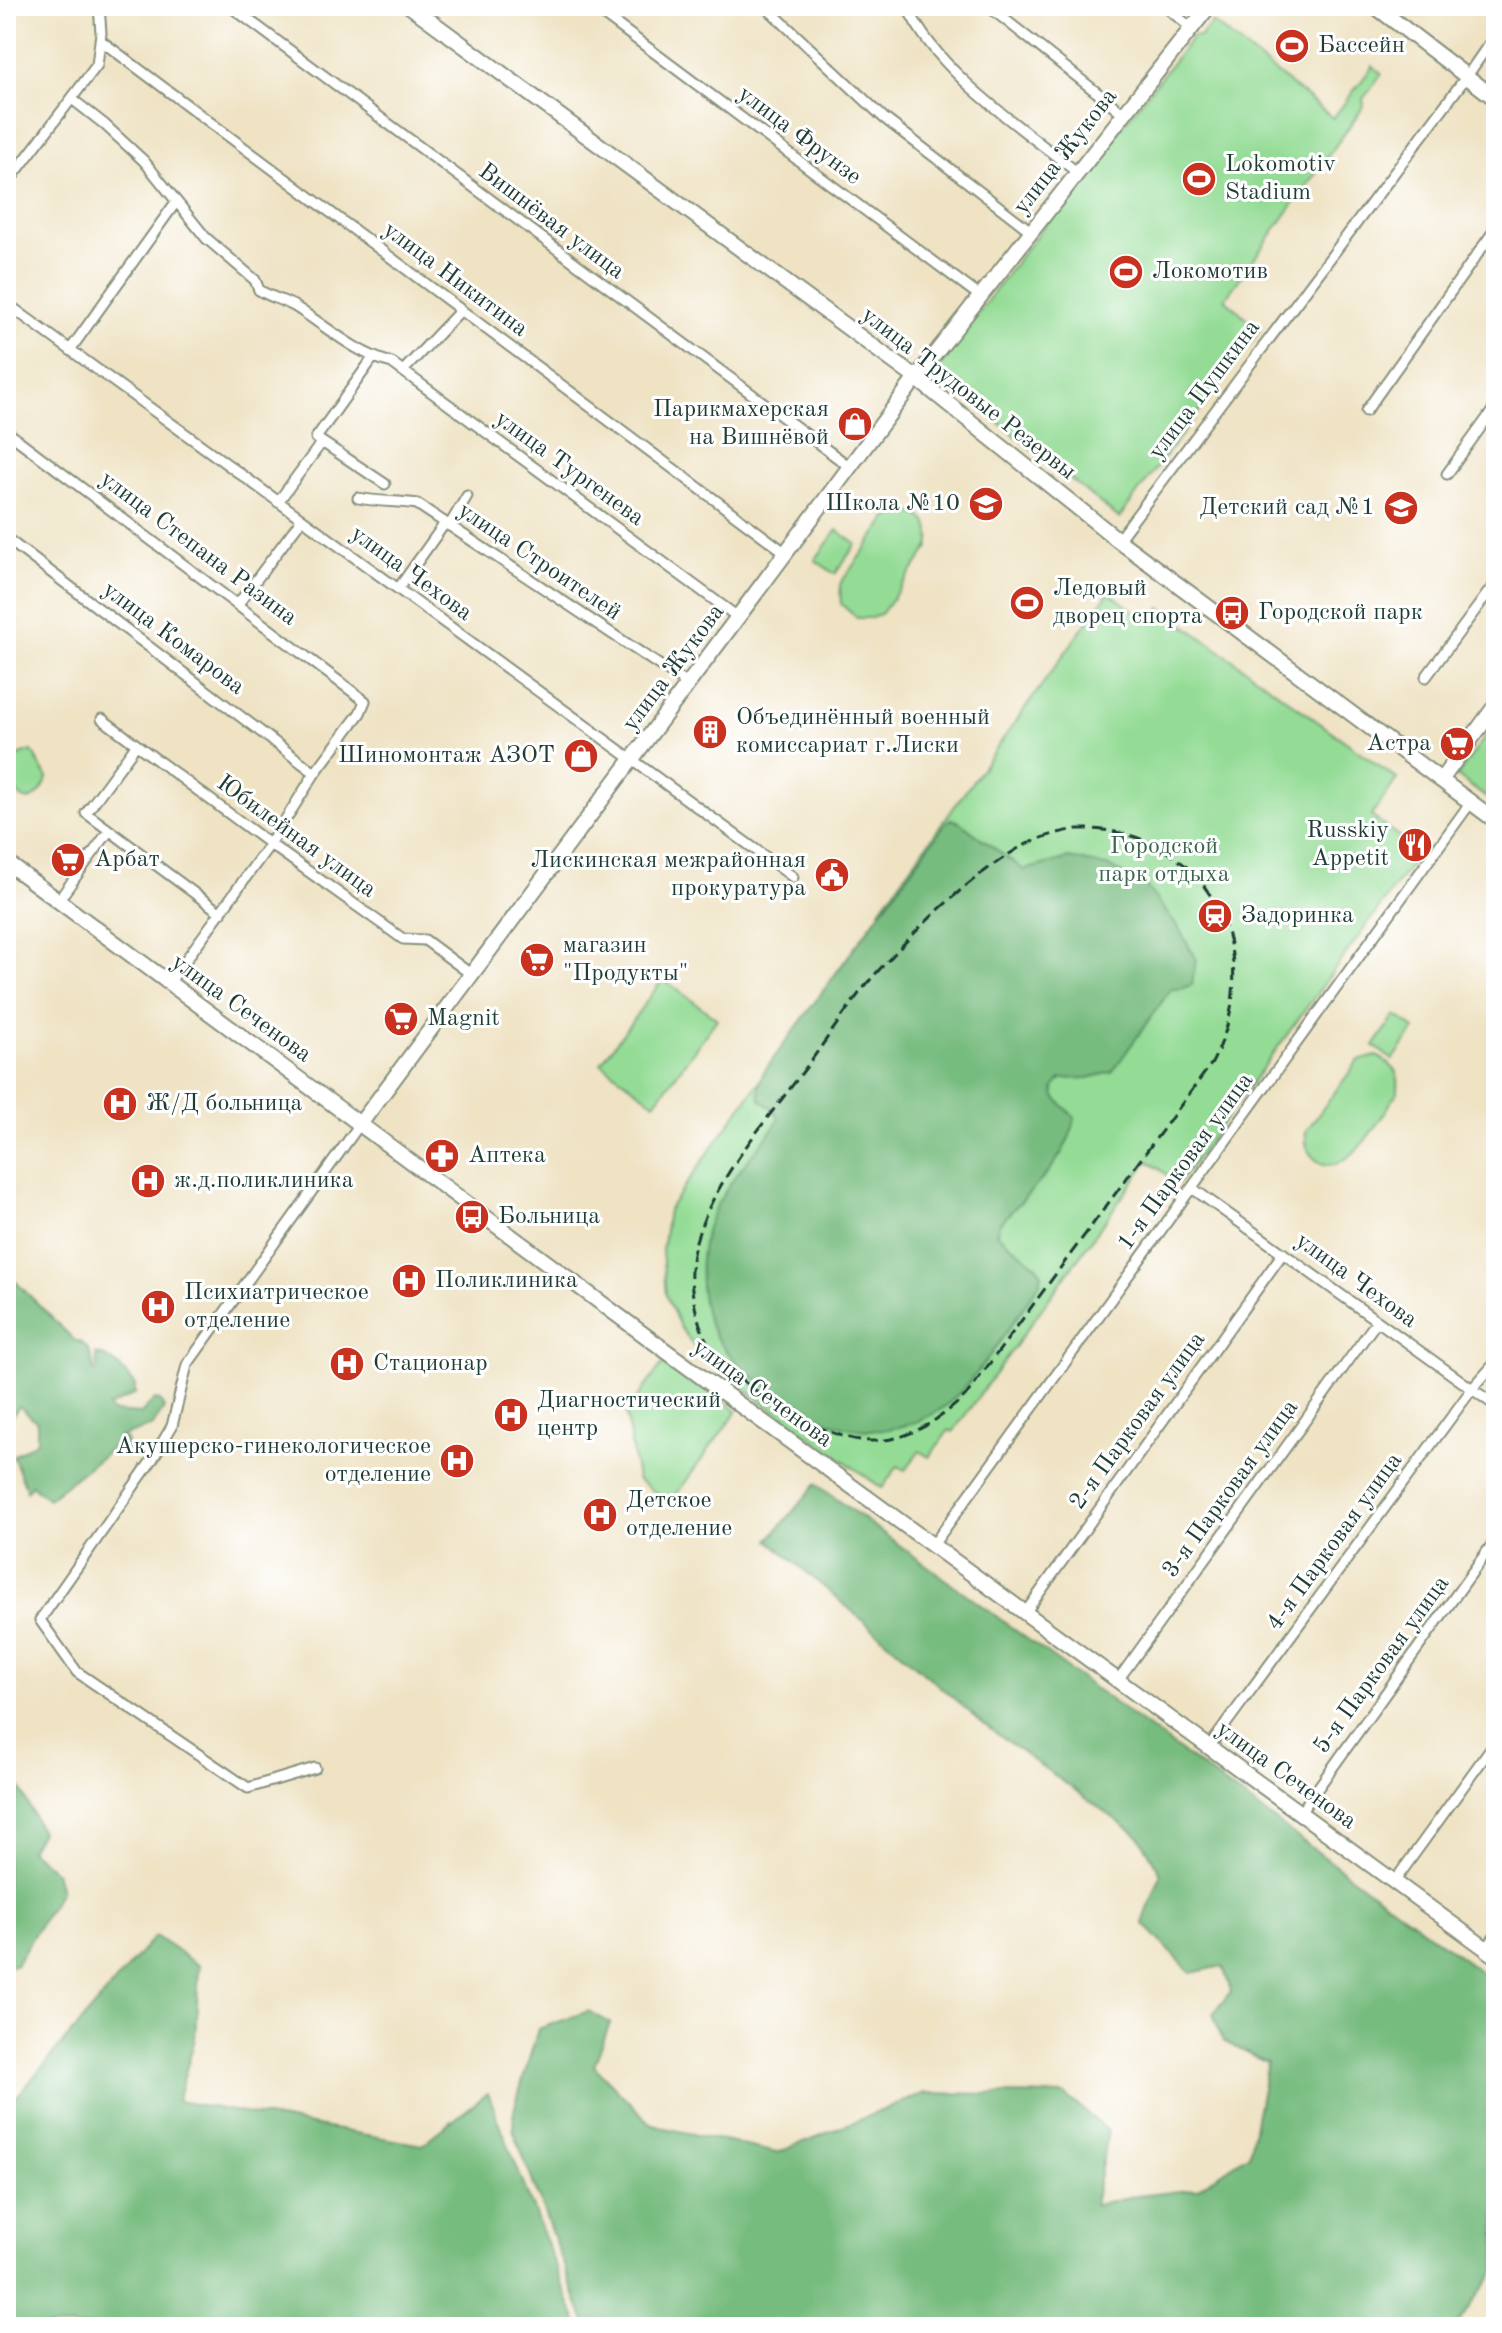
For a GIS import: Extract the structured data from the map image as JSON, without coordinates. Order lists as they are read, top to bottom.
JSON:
{
  "streets": {
    "main road": ["улица Жукова", "улица Трудовые Резервы", "улица Сеченова"],
    "street": [
      "улица Фрунзе",
      "Вишнёвая улица",
      "улица Никитина",
      "улица Пушкина",
      "улица Тургенева",
      "улица Степана Разина",
      "улица Строителей",
      "улица Чехова",
      "улица Комарова",
      "Юбилейная улица",
      "1-я Парковая улица",
      "2-я Парковая улица",
      "3-я Парковая улица",
      "4-я Парковая улица",
      "5-я Парковая улица"
    ]
  },
  "crossings": [
    ["улица Фрунзе", "улица Жукова"],
    ["улица Жукова", "Вишнёвая улица"],
    ["улица Жукова", "улица Никитина"],
    ["улица Жукова", "улица Трудовые Резервы"],
    ["улица Жукова", "улица Тургенева"],
    ["улица Жукова", "улица Строителей"],
    ["улица Жукова", "улица Чехова"],
    ["улица Жукова", "Юбилейная улица"],
    ["улица Жукова", "улица Сеченова"],
    ["улица Пушкина", "улица Трудовые Резервы"],
    ["улица Трудовые Резервы", "1-я Парковая улица"],
    ["улица Степана Разина", "улица Комарова"],
    ["улица Чехова", "1-я Парковая улица"],
    ["улица Чехова", "2-я Парковая улица"],
    ["улица Чехова", "3-я Парковая улица"],
    ["улица Чехова", "4-я Парковая улица"],
    ["улица Сеченова", "1-я Парковая улица"],
    ["улица Сеченова", "2-я Парковая улица"],
    ["улица Сеченова", "3-я Парковая улица"],
    ["улица Сеченова", "4-я Парковая улица"],
    ["улица Сеченова", "5-я Парковая улица"]
  ],
  "parks": ["Городской парк отдыха"],
  "places": {
    "sports": [
      "Бассейн",
      "Lokomotiv Stadium",
      "Локомотив",
      "Ледовый дворец спорта"
    ],
    "shop": ["Парикмахерская на Вишнёвой", "Шиномонтаж АЗОТ"],
    "school or university": ["Школа №10", "Детский сад №1"],
    "bus stop": ["Городской парк", "Больница"],
    "building": ["Объединённый военный комиссариат г.Лиски"],
    "supermarket": [
      "Астра",
      "Арбат",
      "магазин \"Продукты\"",
      "Magnit"
    ],
    "restaurant": ["Russkiy Appetit"],
    "public building": ["Лискинская межрайонная прокуратура"],
    "station": ["Задоринка"],
    "hospital": [
      "Ж/Д больница",
      "ж.д.поликлиника",
      "Поликлиника",
      "Психиатрическое отделение",
      "Стационар",
      "Диагностический центр",
      "Акушерско-гинекологическое отделение",
      "Детское отделение"
    ],
    "pharmacy": ["Аптека"]
  }
}
